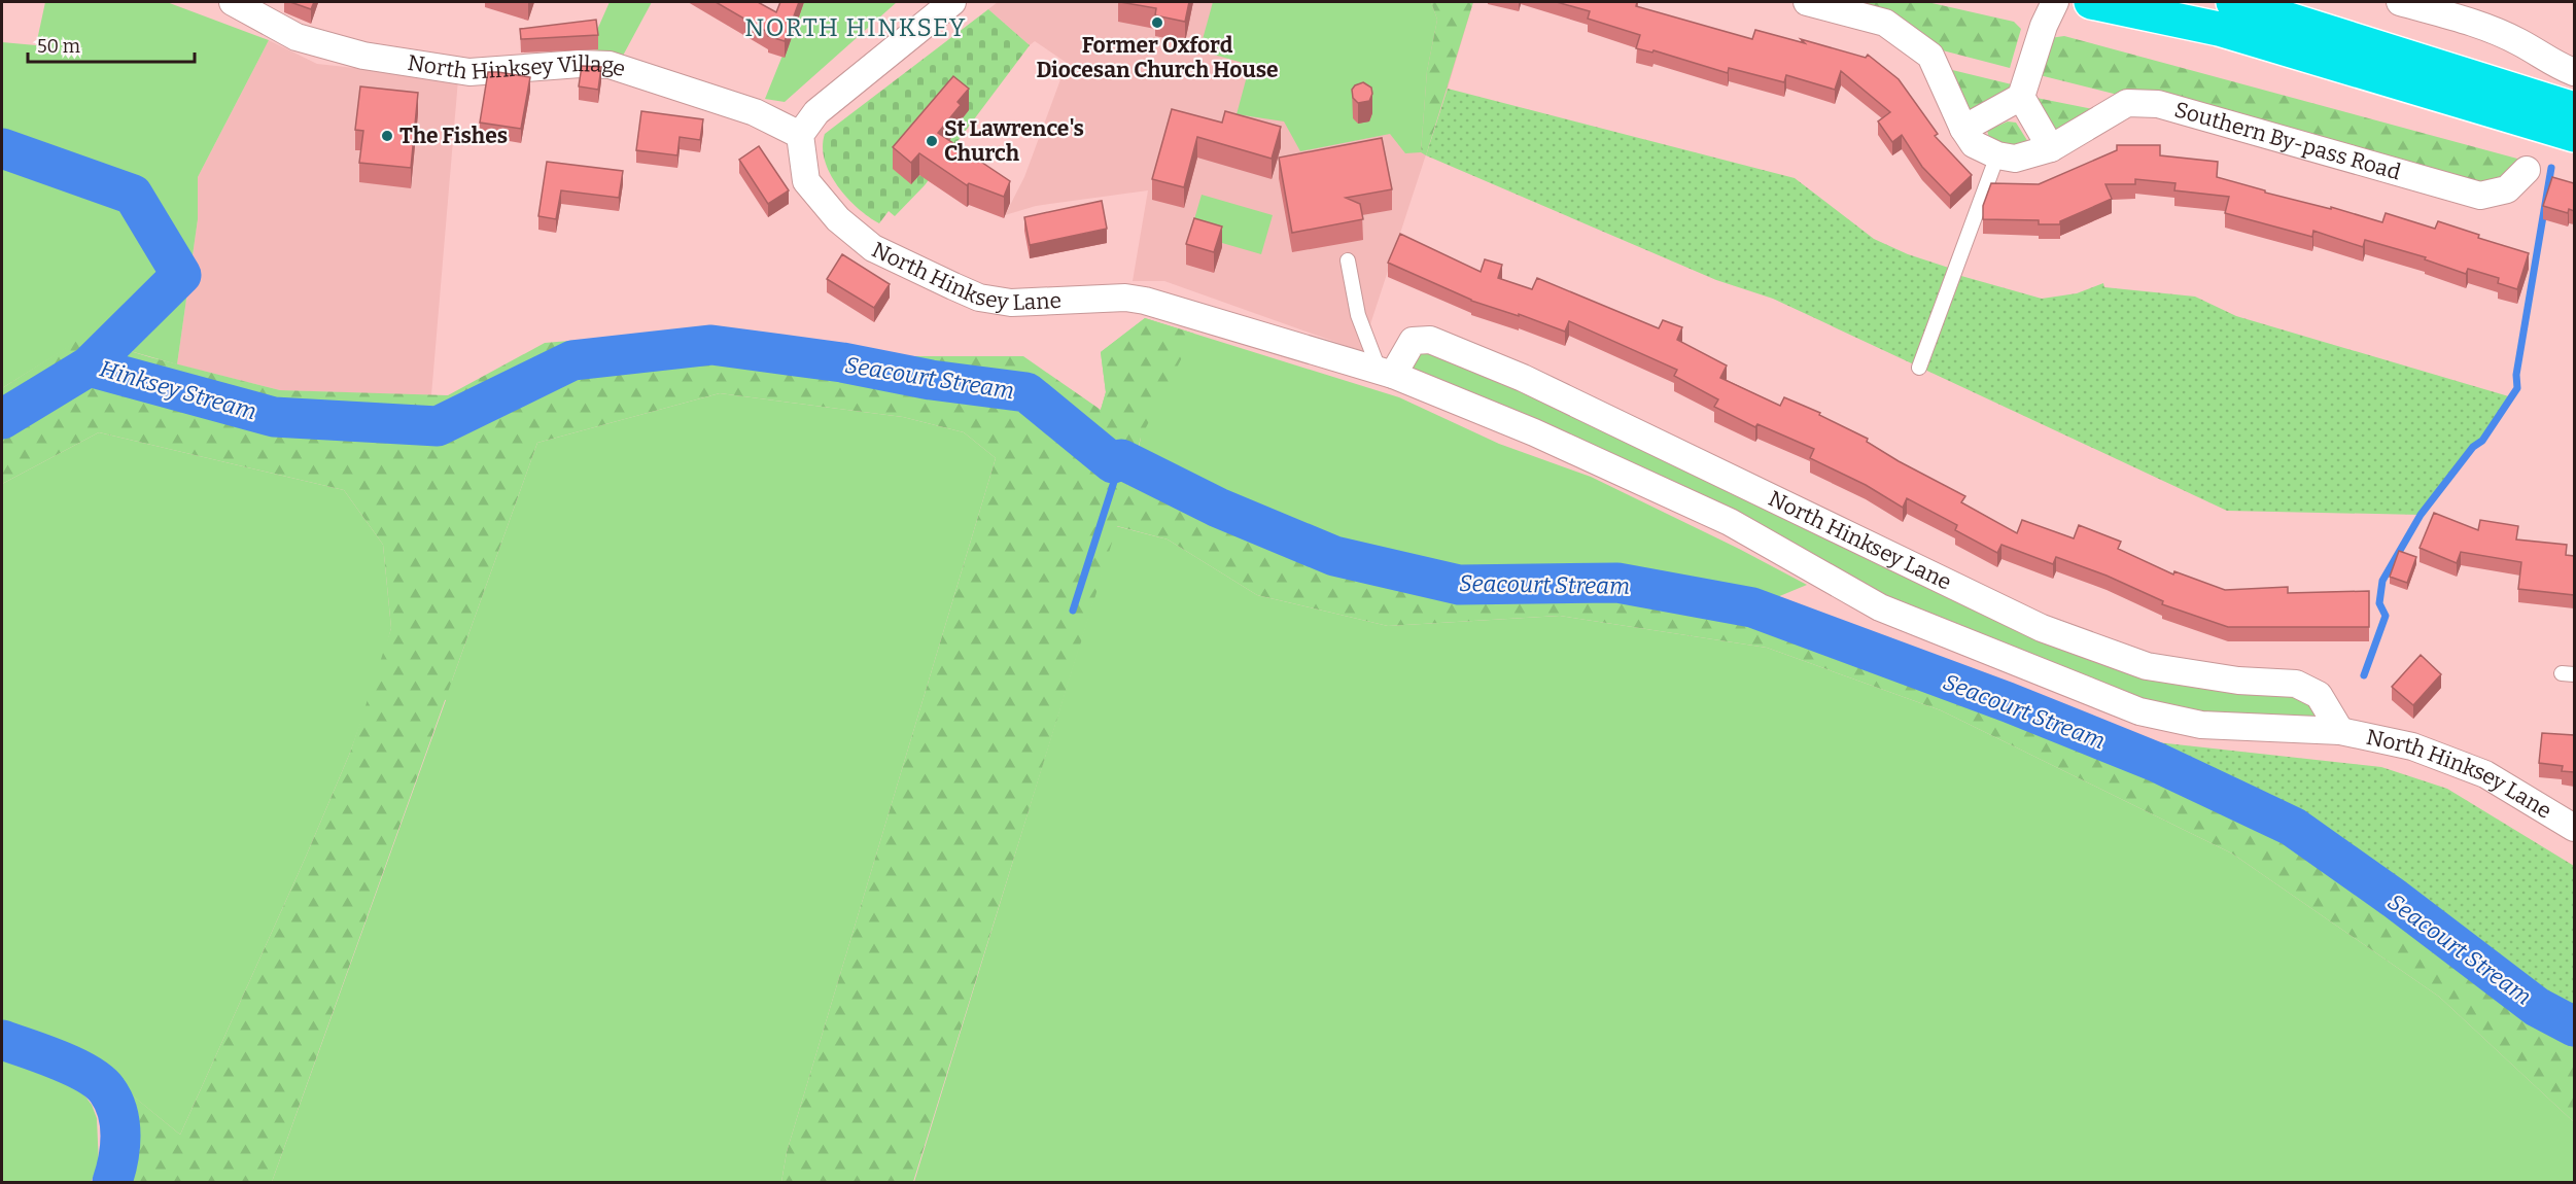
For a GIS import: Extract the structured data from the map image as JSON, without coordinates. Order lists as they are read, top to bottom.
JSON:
{
  "streets": {
    "street": ["North Hinksey Village", "Southern By-pass Road", "North Hinksey Lane"]
  },
  "crossings": [
    ["North Hinksey Village", "North Hinksey Lane"]
  ],
  "districts": ["NORTH HINKSEY"],
  "water": ["Seacourt Stream", "Hinksey Stream"],
  "places": ["Former Oxford Diocesan Church House", "The Fishes", "St Lawrence's Church"],
  "scale_bar": "50 m"
}
